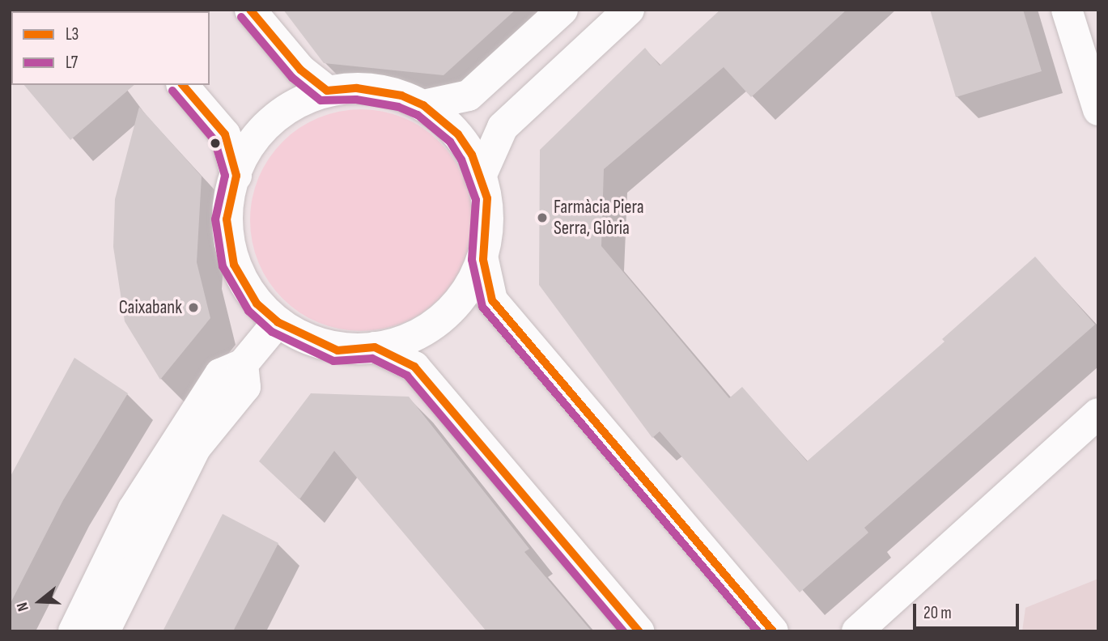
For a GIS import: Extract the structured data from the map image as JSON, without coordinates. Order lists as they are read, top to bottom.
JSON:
{
  "places": ["Farmàcia Piera Serra, Glòria", "Caixabank"],
  "lines": ["transit line L3", "transit line L7"],
  "legend": ["L3", "L7"],
  "scale_bar": "20 m",
  "north": "left"
}
